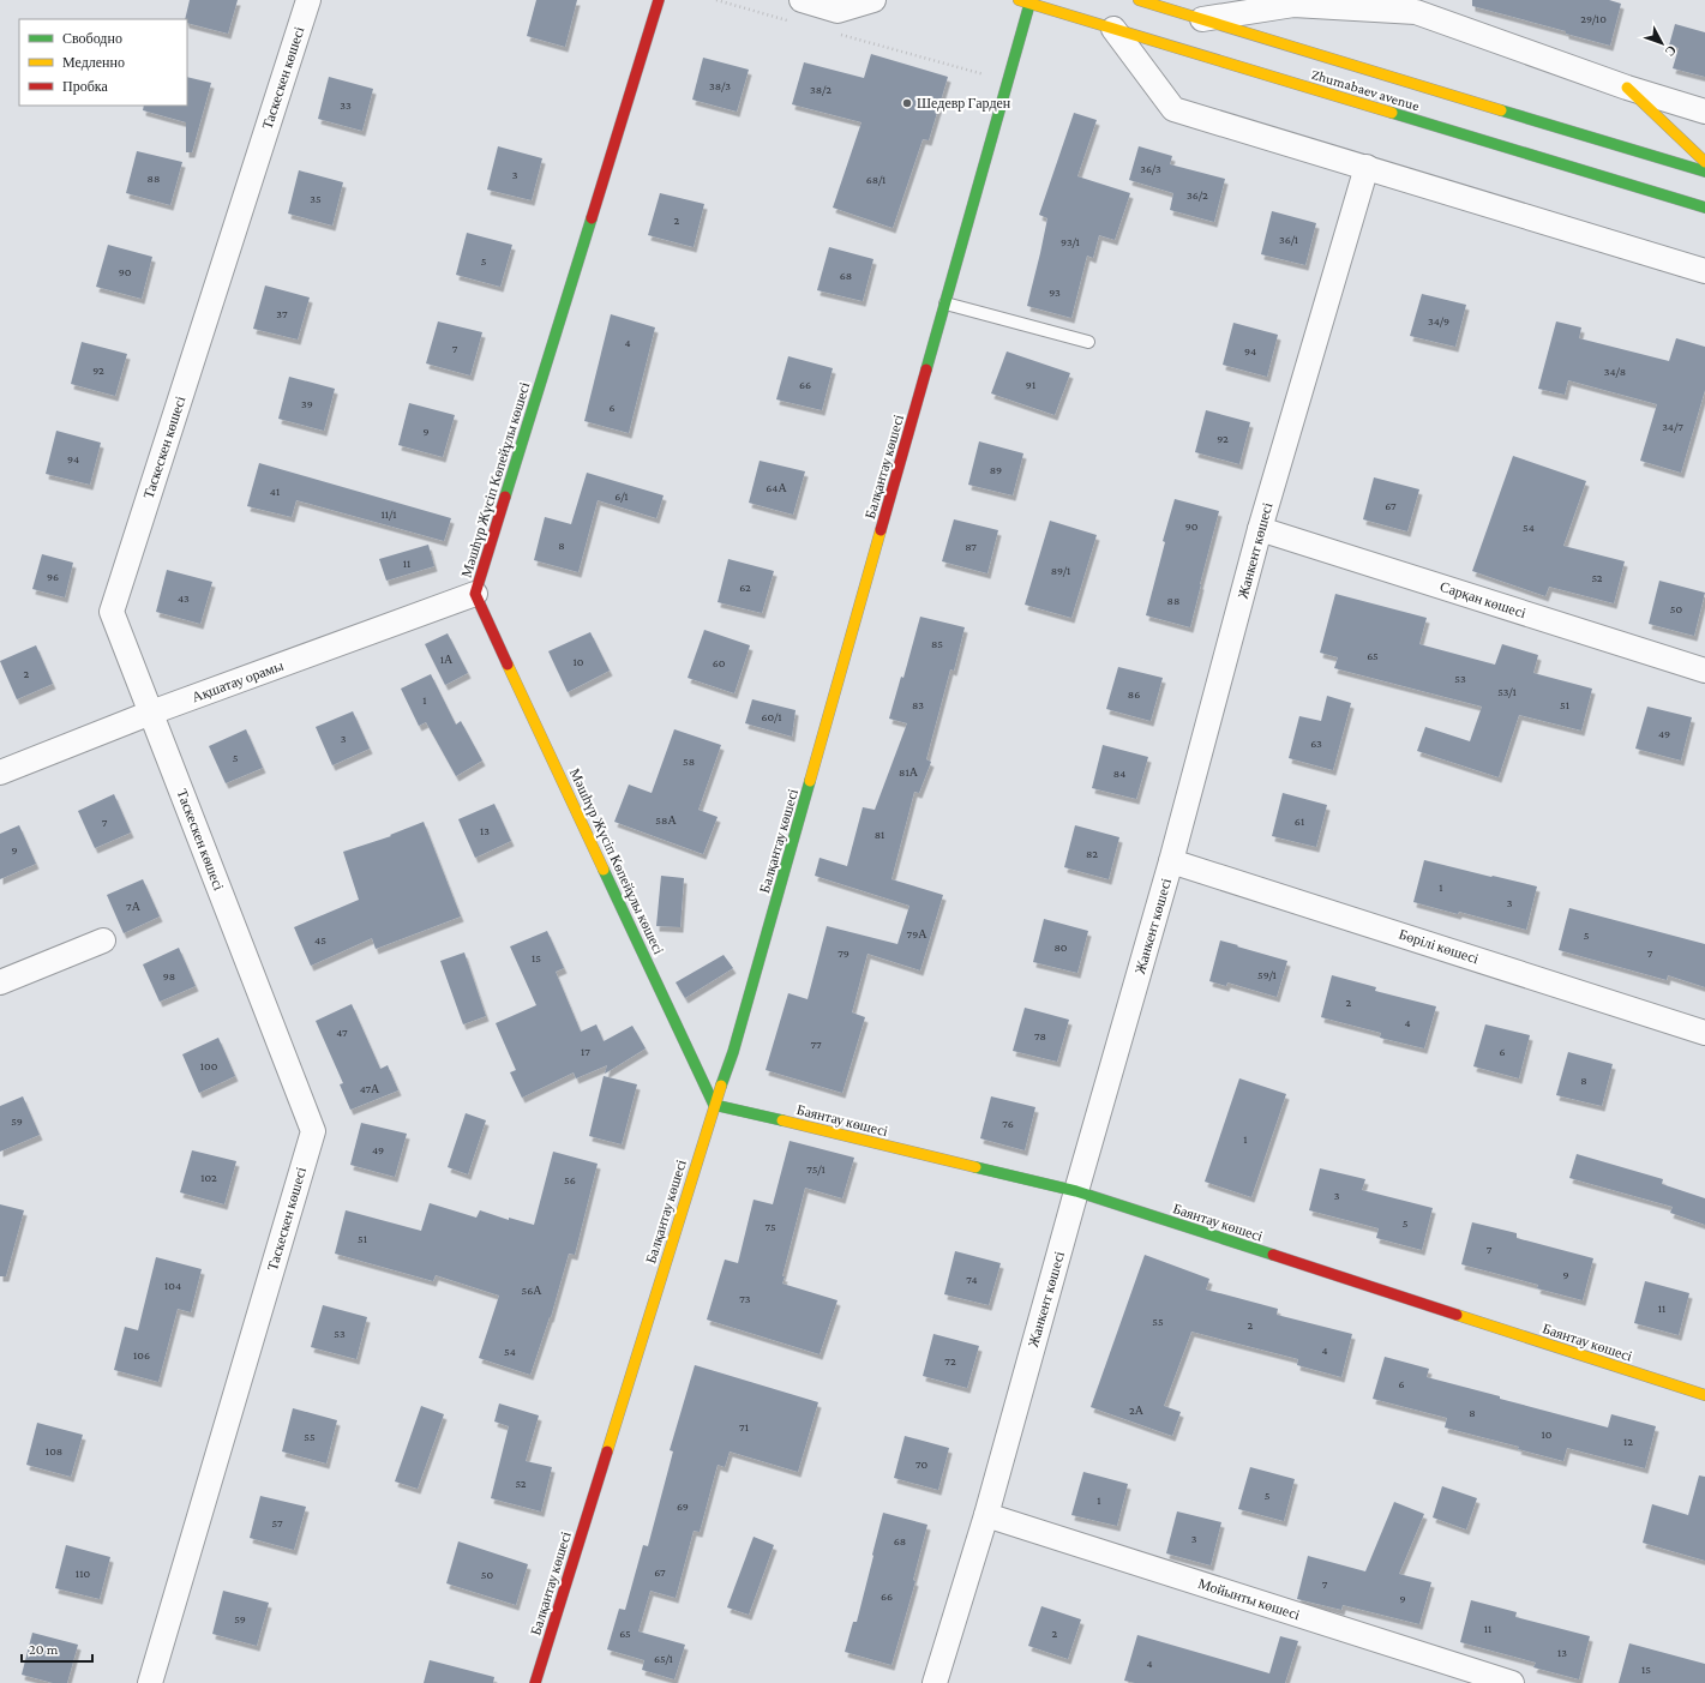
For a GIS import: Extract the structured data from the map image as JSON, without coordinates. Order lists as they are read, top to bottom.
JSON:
{
  "streets": {
    "street": [
      "Таскескен көшесі",
      "Zhumabaev avenue",
      "Балқантау көшесі",
      "Мәшһүр Жүсіп Көпейұлы көшесі",
      "Жанкент көшесі",
      "Сарқан көшесі",
      "Ақшатау орамы",
      "Бөрілі көшесі",
      "Баянтау көшесі",
      "Мойынты көшесі"
    ]
  },
  "crossings": [
    ["Таскескен көшесі", "Ақшатау орамы"],
    ["Zhumabaev avenue", "Балқантау көшесі"],
    ["Балқантау көшесі", "Мәшһүр Жүсіп Көпейұлы көшесі"],
    ["Балқантау көшесі", "Баянтау көшесі"],
    ["Мәшһүр Жүсіп Көпейұлы көшесі", "Ақшатау орамы"],
    ["Мәшһүр Жүсіп Көпейұлы көшесі", "Баянтау көшесі"],
    ["Жанкент көшесі", "Сарқан көшесі"],
    ["Жанкент көшесі", "Бөрілі көшесі"],
    ["Жанкент көшесі", "Баянтау көшесі"],
    ["Жанкент көшесі", "Мойынты көшесі"]
  ],
  "places": ["Шедевр Гарден"],
  "house_numbers": [
    "29/10",
    "38/3",
    "38/2",
    "33",
    "36/3",
    "3",
    "88",
    "68/1",
    "36/2",
    "35",
    "2",
    "36/1",
    "93/1",
    "5",
    "90",
    "68",
    "93",
    "37",
    "34/9",
    "4",
    "7",
    "94",
    "92",
    "34/8",
    "66",
    "91",
    "39",
    "6",
    "34/7",
    "9",
    "92",
    "94",
    "89",
    "64А",
    "41",
    "6/1",
    "67",
    "11/1",
    "90",
    "54",
    "8",
    "87",
    "11",
    "89/1",
    "96",
    "52",
    "62",
    "43",
    "88",
    "50",
    "85",
    "65",
    "1А",
    "10",
    "60",
    "2",
    "53",
    "53/1",
    "86",
    "1",
    "83",
    "51",
    "60/1",
    "49",
    "3",
    "63",
    "5",
    "58",
    "81А",
    "84",
    "58А",
    "61",
    "7",
    "13",
    "81",
    "9",
    "82",
    "1",
    "3",
    "7А",
    "79А",
    "5",
    "45",
    "80",
    "79",
    "7",
    "15",
    "59/1",
    "98",
    "2",
    "4",
    "47",
    "78",
    "77",
    "17",
    "6",
    "100",
    "8",
    "47А",
    "59",
    "76",
    "1",
    "49",
    "75/1",
    "102",
    "56",
    "3",
    "5",
    "75",
    "51",
    "7",
    "9",
    "74",
    "104",
    "56А",
    "73",
    "11",
    "55",
    "2",
    "53",
    "4",
    "54",
    "106",
    "72",
    "6",
    "2А",
    "8",
    "71",
    "10",
    "55",
    "12",
    "108",
    "70",
    "52",
    "5",
    "1",
    "69",
    "57",
    "3",
    "68",
    "67",
    "110",
    "50",
    "7",
    "66",
    "9",
    "59",
    "11",
    "65",
    "2",
    "13",
    "65/1",
    "4",
    "15"
  ],
  "legend": ["Свободно", "Медленно", "Пробка"],
  "scale_bar": "20 m",
  "north": "bottom right"
}
